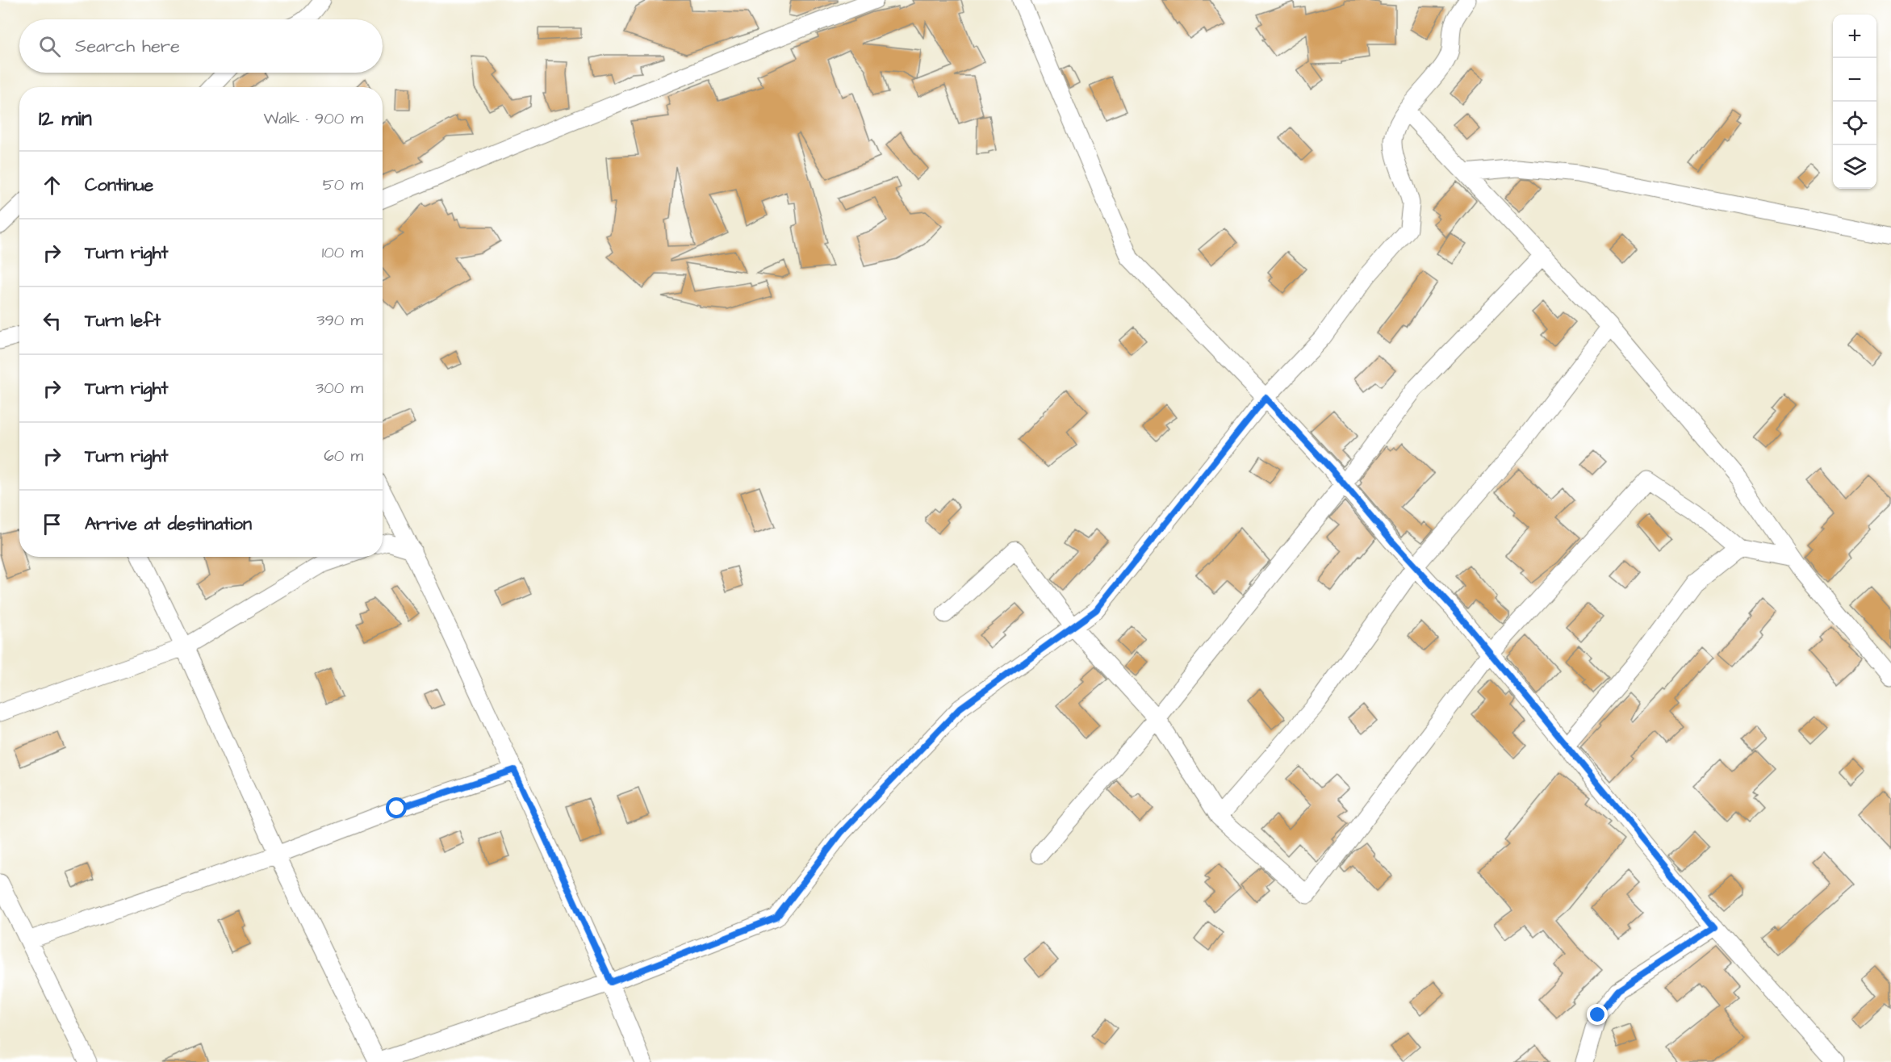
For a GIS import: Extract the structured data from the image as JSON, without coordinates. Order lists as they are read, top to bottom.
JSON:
{
  "page": {
    "map_buttons": ["+", "−"],
    "search": "Search here",
    "heading": ["12 min", "Walk · 900 m"],
    "list": [
      ["Continue", "50 m"],
      ["Turn right", "100 m"],
      ["Turn left", "390 m"],
      ["Turn right", "300 m"],
      ["Turn right", "60 m"],
      "Arrive at destination"
    ]
  }
}
